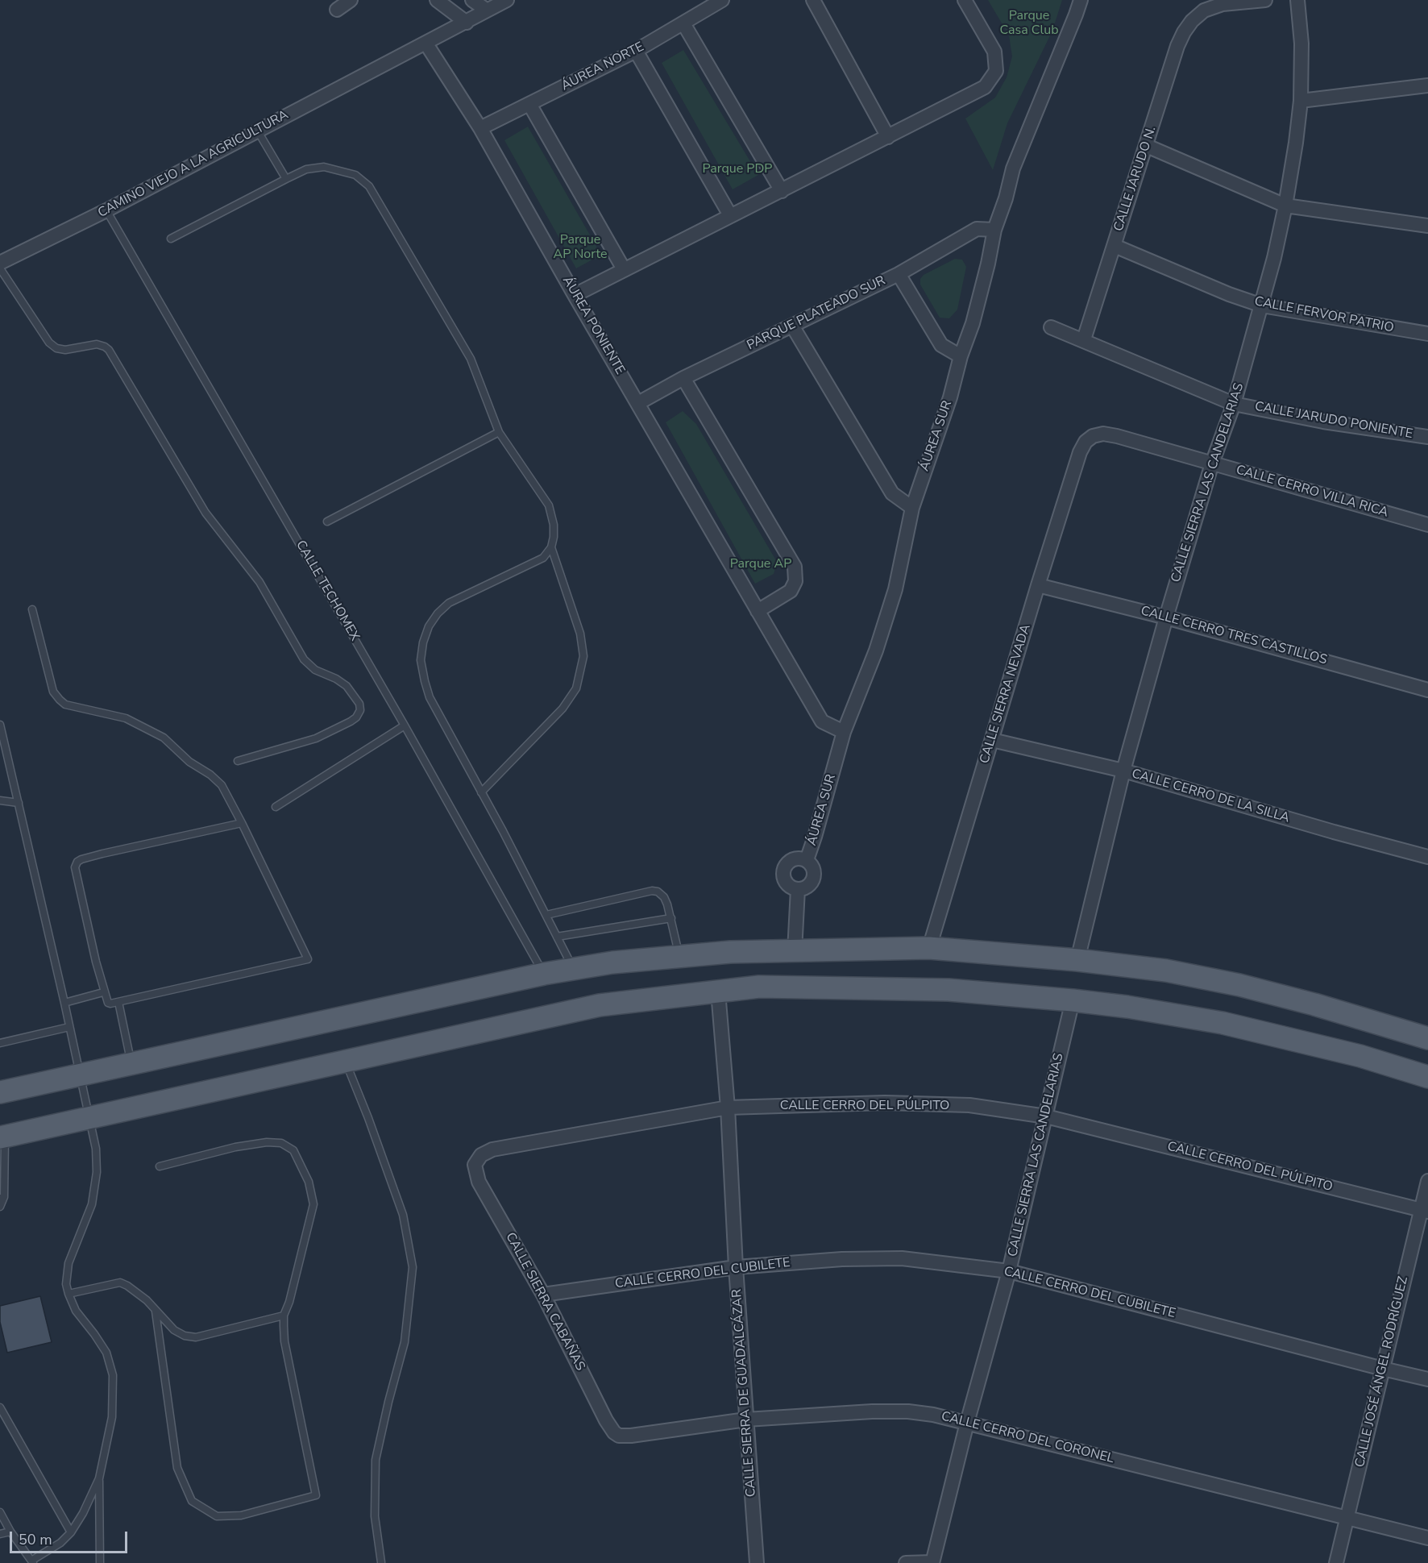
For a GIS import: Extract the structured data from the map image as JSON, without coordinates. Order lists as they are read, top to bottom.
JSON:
{
  "streets": {
    "street": [
      "ÁUREA NORTE",
      "CAMINO VIEJO A LA AGRICULTURA",
      "CALLE JARUDO N.",
      "PARQUE PLATEADO SUR",
      "CALLE FERVOR PATRIO",
      "ÁUREA PONIENTE",
      "CALLE JARUDO PONIENTE",
      "ÁUREA SUR",
      "CALLE SIERRA LAS CANDELARIAS",
      "CALLE CERRO VILLA RICA",
      "CALLE CERRO TRES CASTILLOS",
      "CALLE SIERRA NEVADA",
      "CALLE CERRO DE LA SILLA",
      "CALLE CERRO DEL PÚLPITO",
      "CALLE CERRO DEL CUBILETE",
      "CALLE SIERRA CABAÑAS",
      "CALLE JOSÉ ÁNGEL RODRÍGUEZ",
      "CALLE SIERRA DE GUADALCÁZAR",
      "CALLE CERRO DEL CORONEL"
    ],
    "lane": ["CALLE TECHOMEX"]
  },
  "crossings": [
    ["ÁUREA NORTE", "ÁUREA PONIENTE"],
    ["CAMINO VIEJO A LA AGRICULTURA", "ÁUREA PONIENTE"],
    ["CAMINO VIEJO A LA AGRICULTURA", "CALLE TECHOMEX"],
    ["CALLE JARUDO N.", "CALLE FERVOR PATRIO"],
    ["CALLE JARUDO N.", "CALLE JARUDO PONIENTE"],
    ["PARQUE PLATEADO SUR", "ÁUREA PONIENTE"],
    ["PARQUE PLATEADO SUR", "ÁUREA SUR"],
    ["CALLE FERVOR PATRIO", "CALLE SIERRA LAS CANDELARIAS"],
    ["ÁUREA PONIENTE", "ÁUREA SUR"],
    ["CALLE JARUDO PONIENTE", "CALLE SIERRA LAS CANDELARIAS"],
    ["CALLE SIERRA LAS CANDELARIAS", "CALLE CERRO VILLA RICA"],
    ["CALLE SIERRA LAS CANDELARIAS", "CALLE CERRO TRES CASTILLOS"],
    ["CALLE SIERRA LAS CANDELARIAS", "CALLE CERRO DE LA SILLA"],
    ["CALLE SIERRA LAS CANDELARIAS", "CALLE CERRO DEL PÚLPITO"],
    ["CALLE SIERRA LAS CANDELARIAS", "CALLE CERRO DEL CUBILETE"],
    ["CALLE SIERRA LAS CANDELARIAS", "CALLE CERRO DEL CORONEL"],
    ["CALLE CERRO VILLA RICA", "CALLE SIERRA NEVADA"],
    ["CALLE CERRO TRES CASTILLOS", "CALLE SIERRA NEVADA"],
    ["CALLE SIERRA NEVADA", "CALLE CERRO DE LA SILLA"],
    ["CALLE CERRO DEL PÚLPITO", "CALLE SIERRA CABAÑAS"],
    ["CALLE CERRO DEL PÚLPITO", "CALLE JOSÉ ÁNGEL RODRÍGUEZ"],
    ["CALLE CERRO DEL PÚLPITO", "CALLE SIERRA DE GUADALCÁZAR"],
    ["CALLE CERRO DEL CUBILETE", "CALLE SIERRA CABAÑAS"],
    ["CALLE CERRO DEL CUBILETE", "CALLE JOSÉ ÁNGEL RODRÍGUEZ"],
    ["CALLE CERRO DEL CUBILETE", "CALLE SIERRA DE GUADALCÁZAR"],
    ["CALLE SIERRA CABAÑAS", "CALLE CERRO DEL CORONEL"],
    ["CALLE JOSÉ ÁNGEL RODRÍGUEZ", "CALLE CERRO DEL CORONEL"],
    ["CALLE SIERRA DE GUADALCÁZAR", "CALLE CERRO DEL CORONEL"]
  ],
  "parks": [
    "Parque Casa Club",
    "Parque PDP",
    "Parque AP Norte",
    "Parque AP"
  ],
  "scale_bar": "50 m"
}
